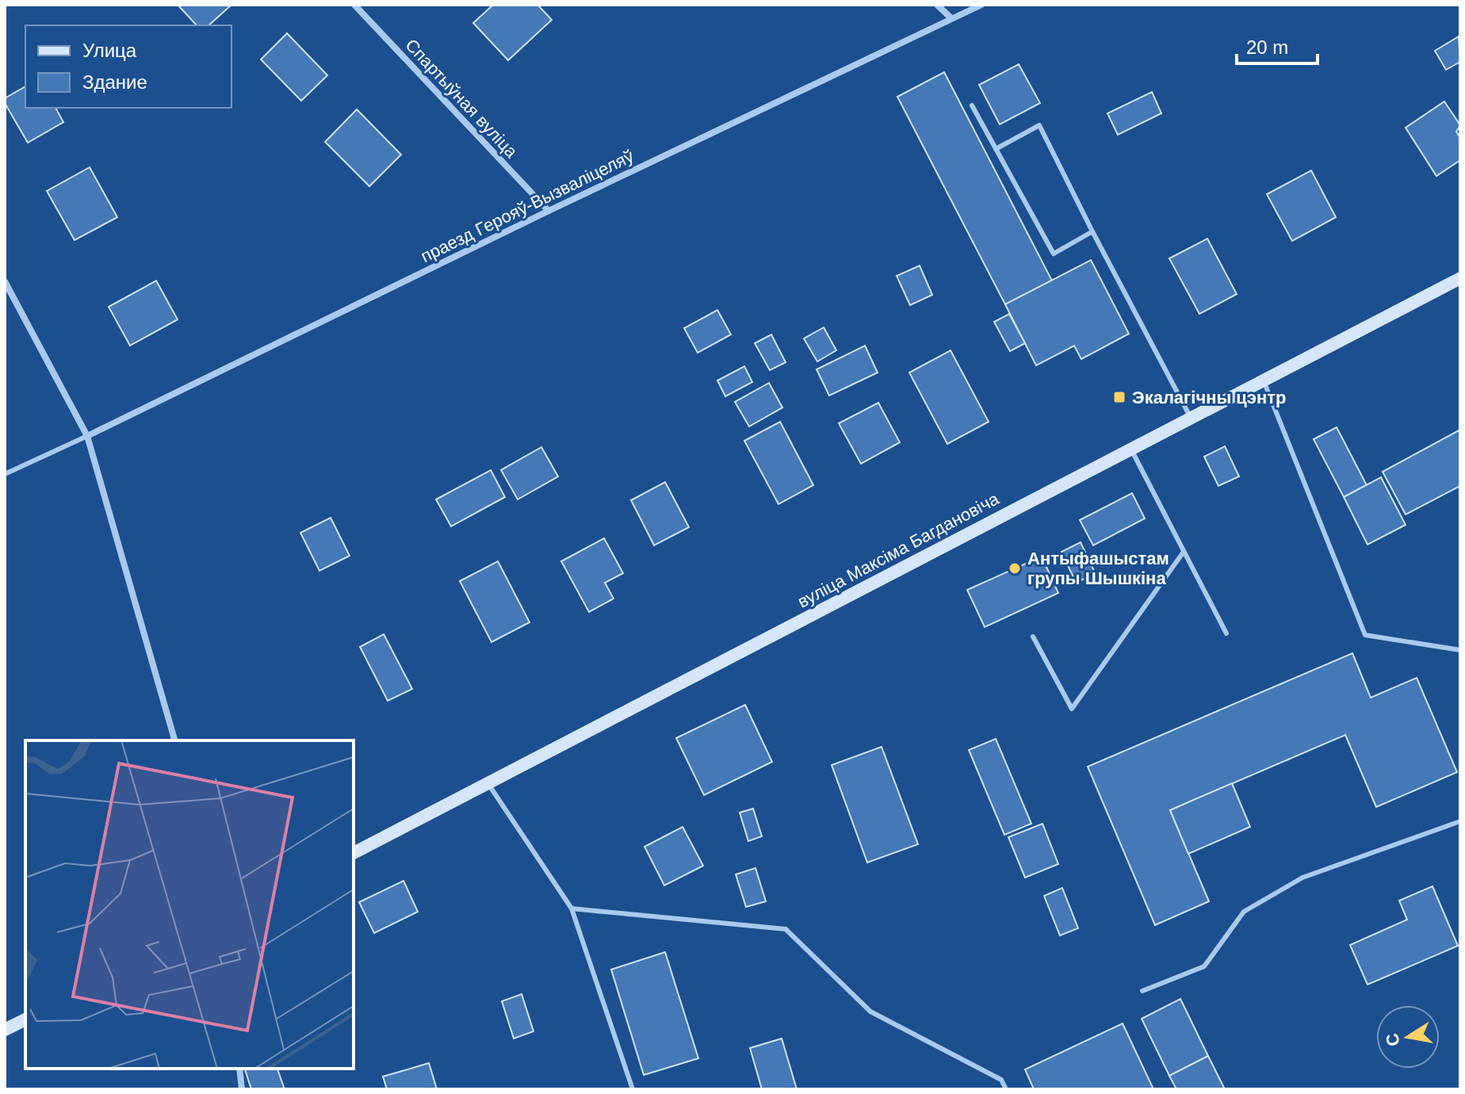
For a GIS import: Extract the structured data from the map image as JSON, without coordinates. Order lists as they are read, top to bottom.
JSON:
{
  "streets": {
    "main road": ["вуліца Максіма Багдановіча"],
    "street": ["Спартыўная вуліца", "праезд Герояў-Вызваліцеляў"]
  },
  "crossings": [
    ["Спартыўная вуліца", "праезд Герояў-Вызваліцеляў"]
  ],
  "places": {
    "transit": ["Экалагічны цэнтр"],
    "other": ["Антыфашыстам групы Шышкіна"]
  },
  "legend": ["Улица", "Здание"],
  "scale_bar": "20 m",
  "north": "left"
}
